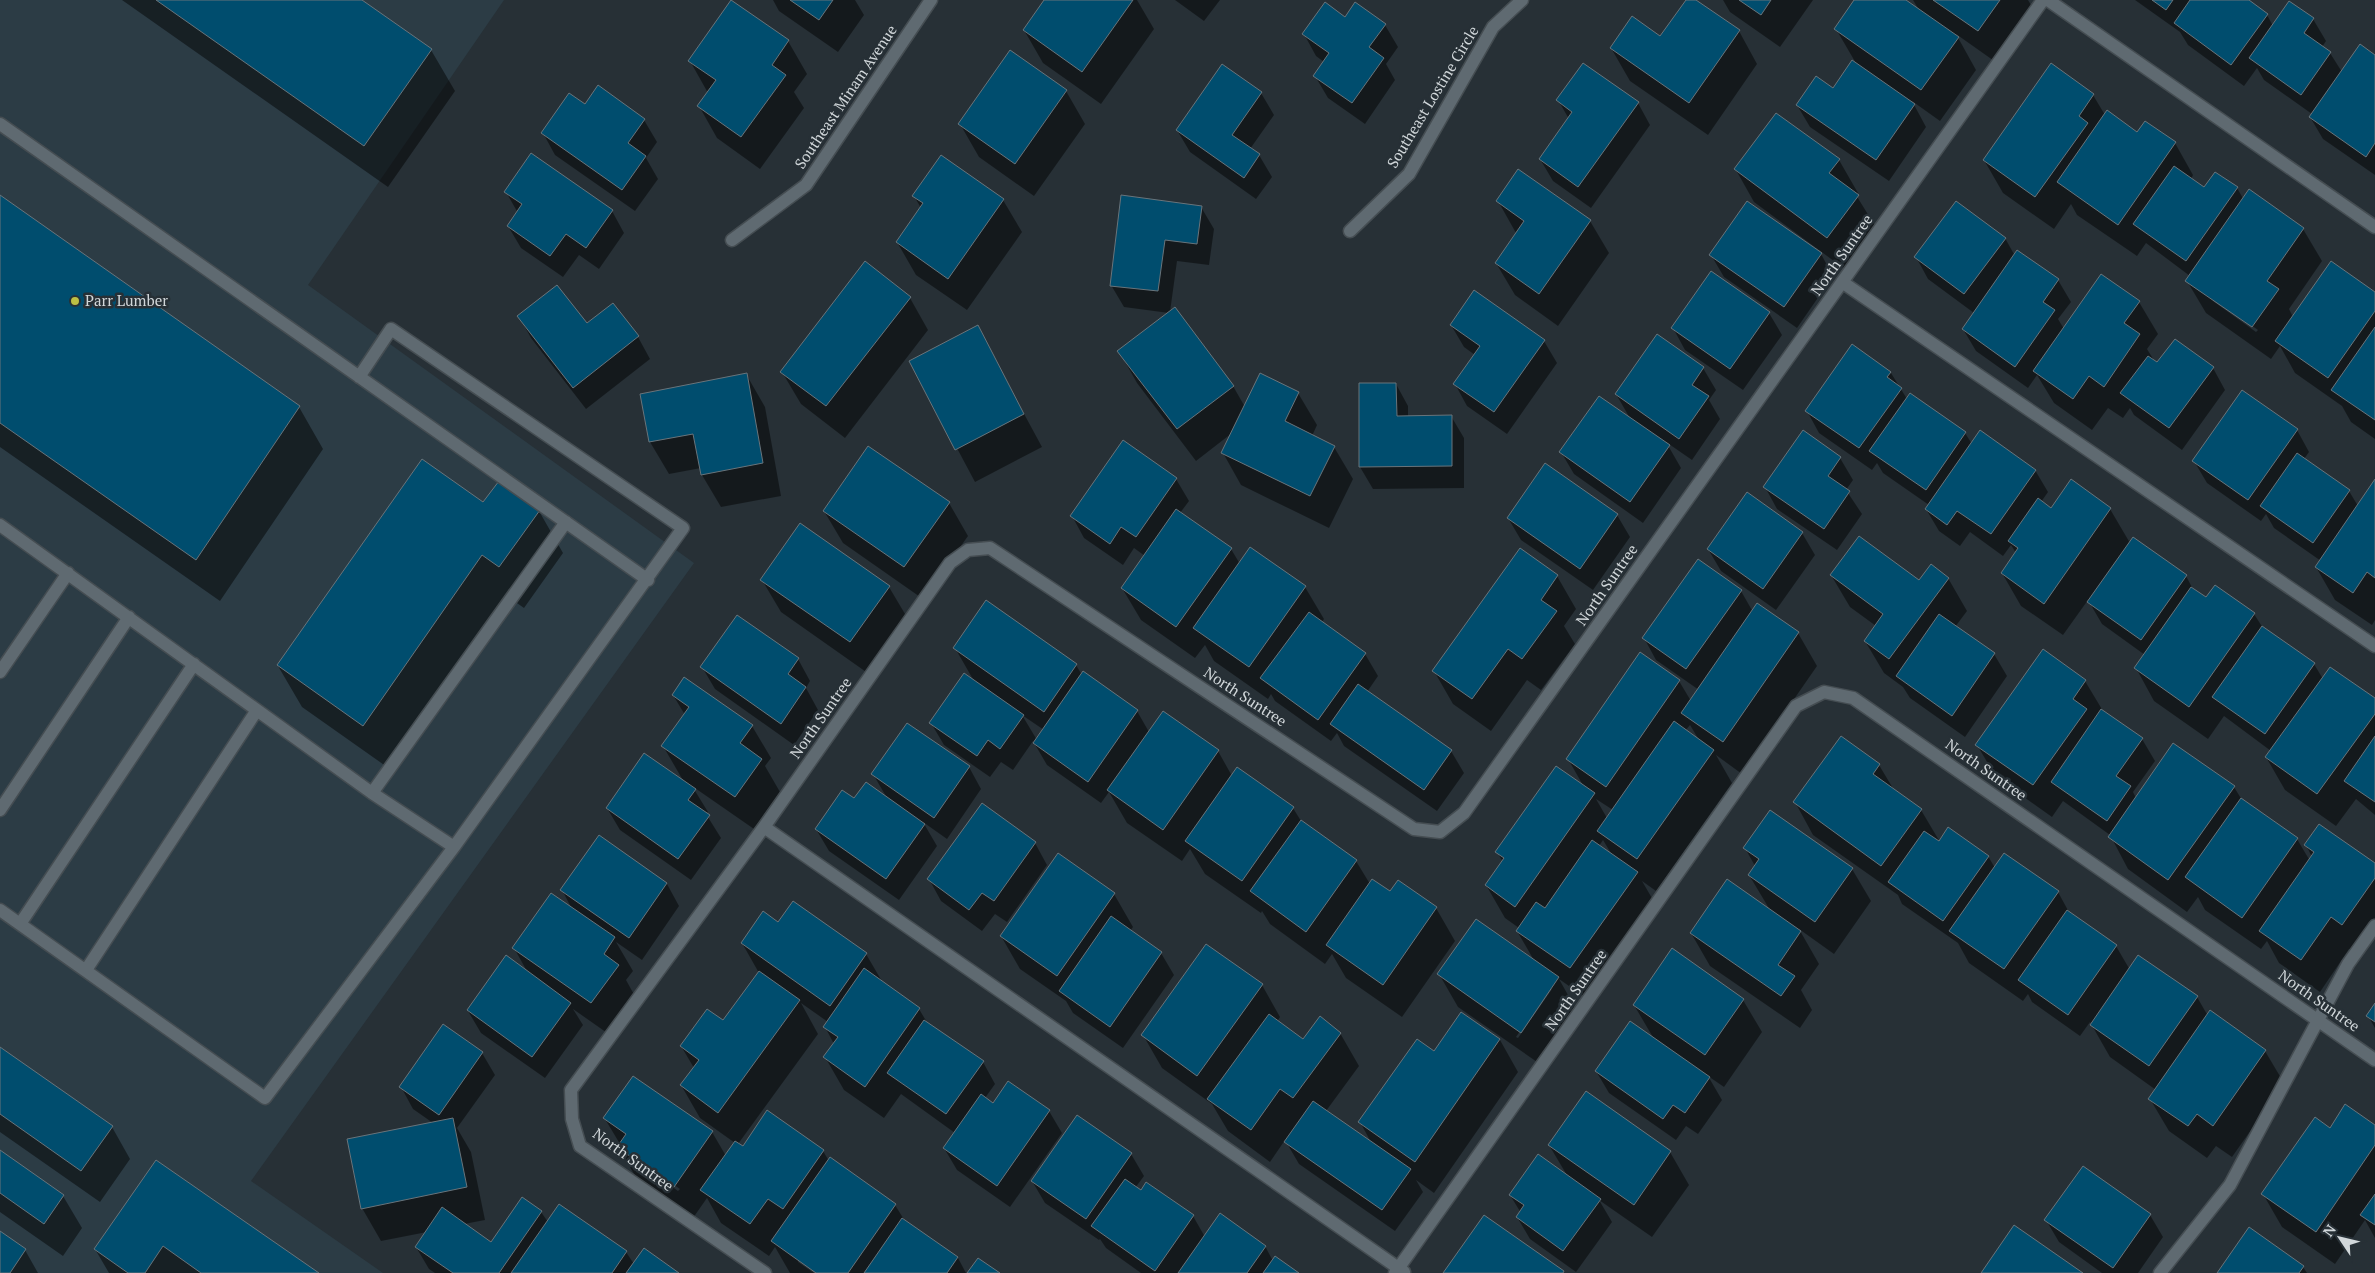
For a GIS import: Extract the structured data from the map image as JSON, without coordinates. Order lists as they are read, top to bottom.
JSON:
{
  "streets": {
    "street": ["Southeast Minam Avenue", "Southeast Lostine Circle", "North Suntree"]
  },
  "places": ["Parr Lumber"],
  "north": "top left"
}
